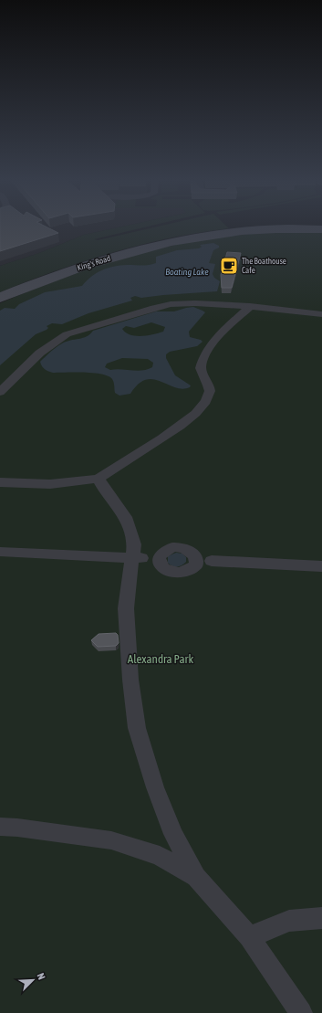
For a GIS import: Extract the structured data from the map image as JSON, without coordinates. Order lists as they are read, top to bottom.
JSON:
{
  "streets": {
    "street": ["King's Road"]
  },
  "water": ["Boating Lake"],
  "parks": ["Alexandra Park"],
  "places": {
    "cafe": ["The Boathouse Cafe"]
  },
  "north": "top right"
}
